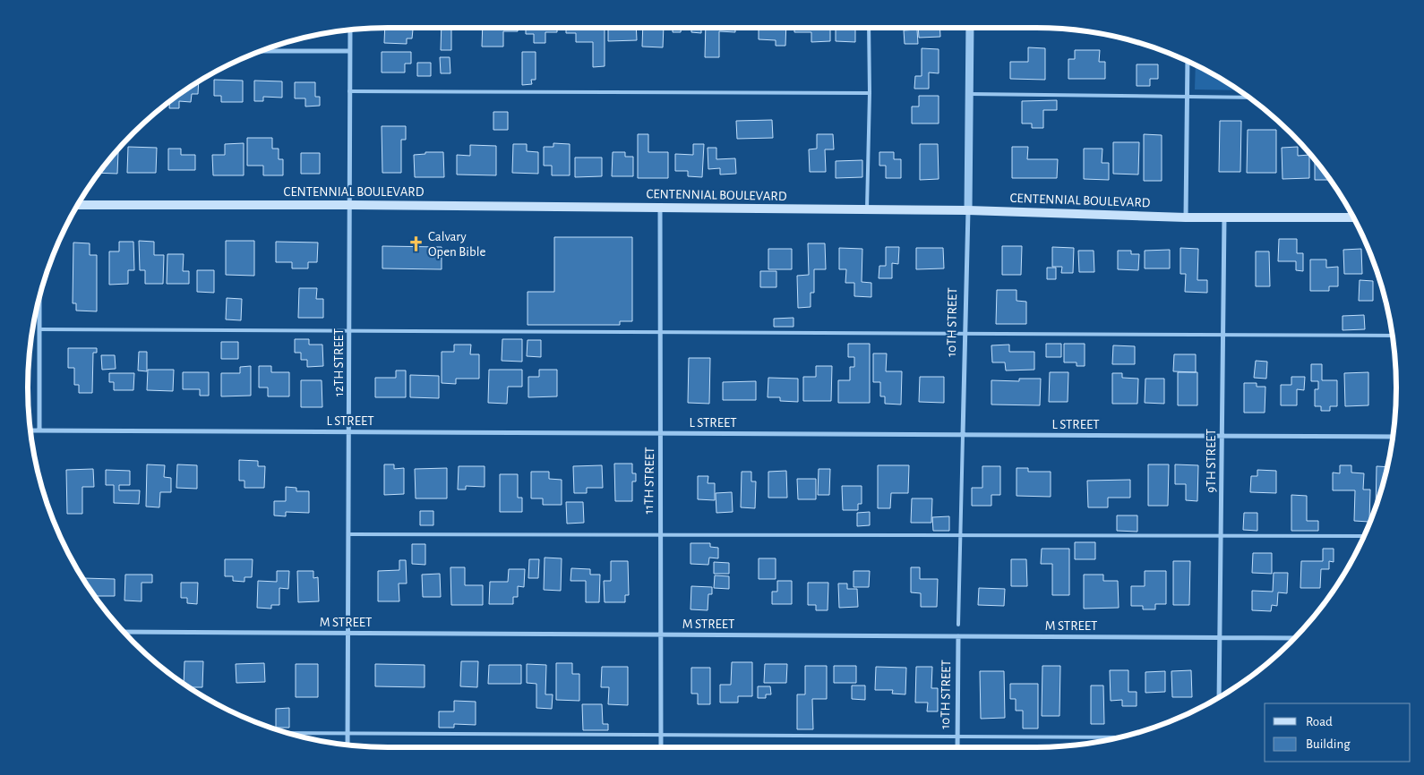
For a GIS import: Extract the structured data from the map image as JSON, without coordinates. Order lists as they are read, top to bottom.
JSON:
{
  "streets": {
    "main road": ["CENTENNIAL BOULEVARD"],
    "street": [
      "10TH STREET",
      "12TH STREET",
      "L STREET",
      "9TH STREET",
      "11TH STREET",
      "M STREET"
    ]
  },
  "crossings": [
    ["CENTENNIAL BOULEVARD", "10TH STREET"],
    ["CENTENNIAL BOULEVARD", "12TH STREET"],
    ["CENTENNIAL BOULEVARD", "9TH STREET"],
    ["CENTENNIAL BOULEVARD", "11TH STREET"],
    ["10TH STREET", "L STREET"],
    ["10TH STREET", "M STREET"],
    ["12TH STREET", "L STREET"],
    ["12TH STREET", "M STREET"],
    ["L STREET", "9TH STREET"],
    ["L STREET", "11TH STREET"],
    ["9TH STREET", "M STREET"],
    ["11TH STREET", "M STREET"]
  ],
  "places": {
    "church": ["Calvary Open Bible"]
  },
  "legend": ["Road", "Building"]
}
